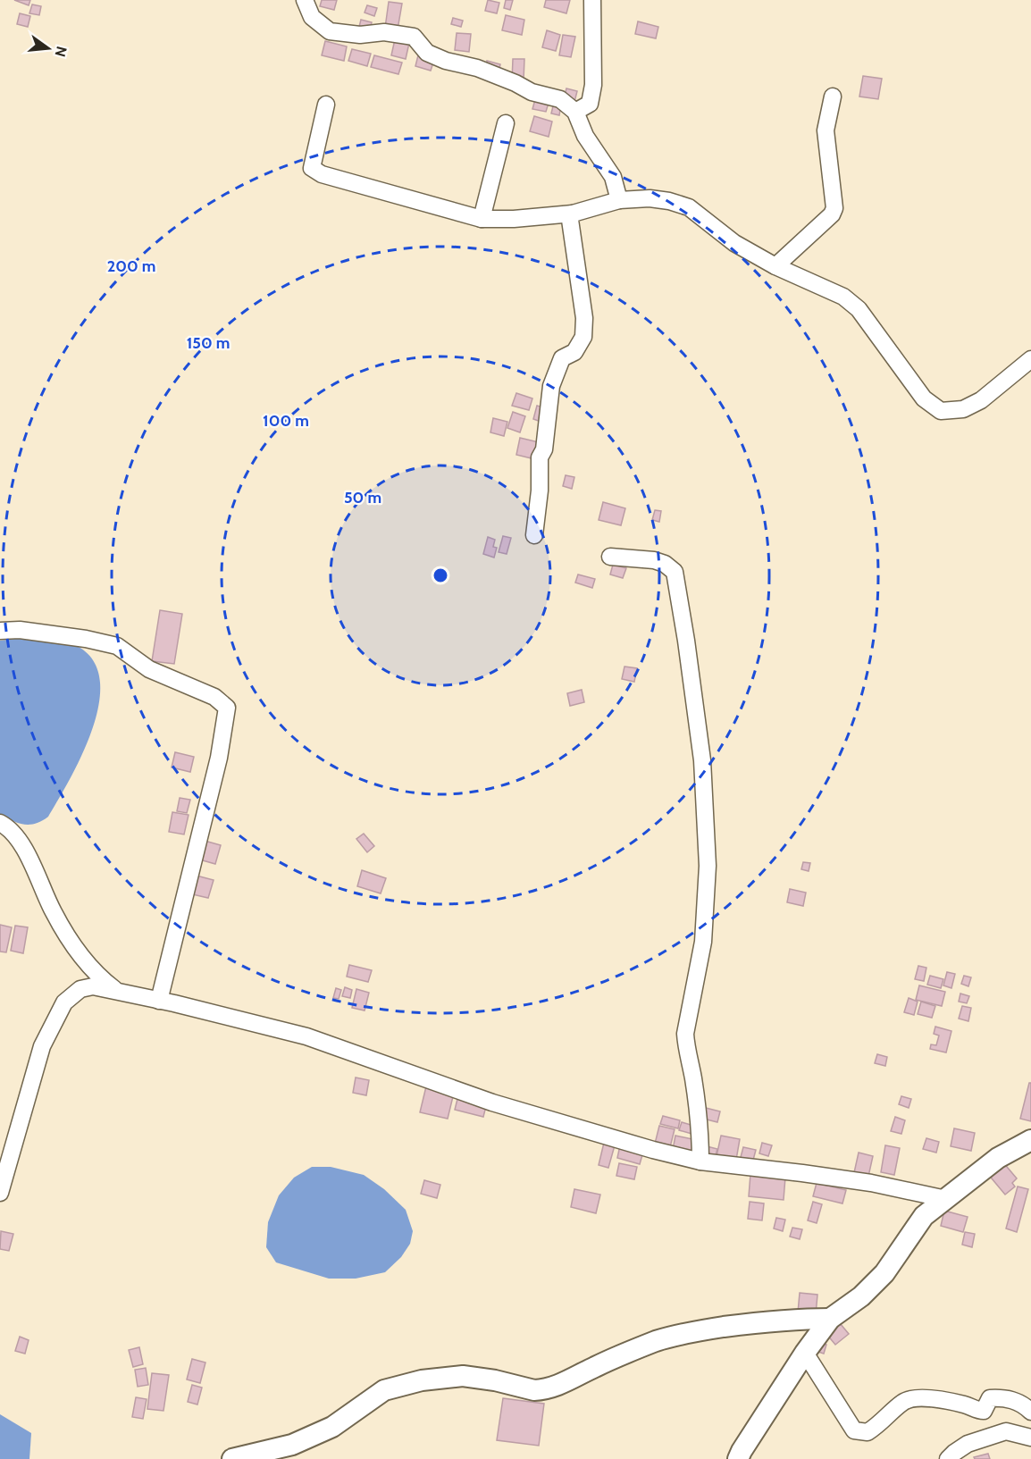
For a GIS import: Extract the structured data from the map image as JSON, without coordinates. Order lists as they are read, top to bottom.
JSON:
{
  "north": "right",
  "rings": [
    "200 m",
    "150 m",
    "100 m",
    "50 m"
  ]
}
